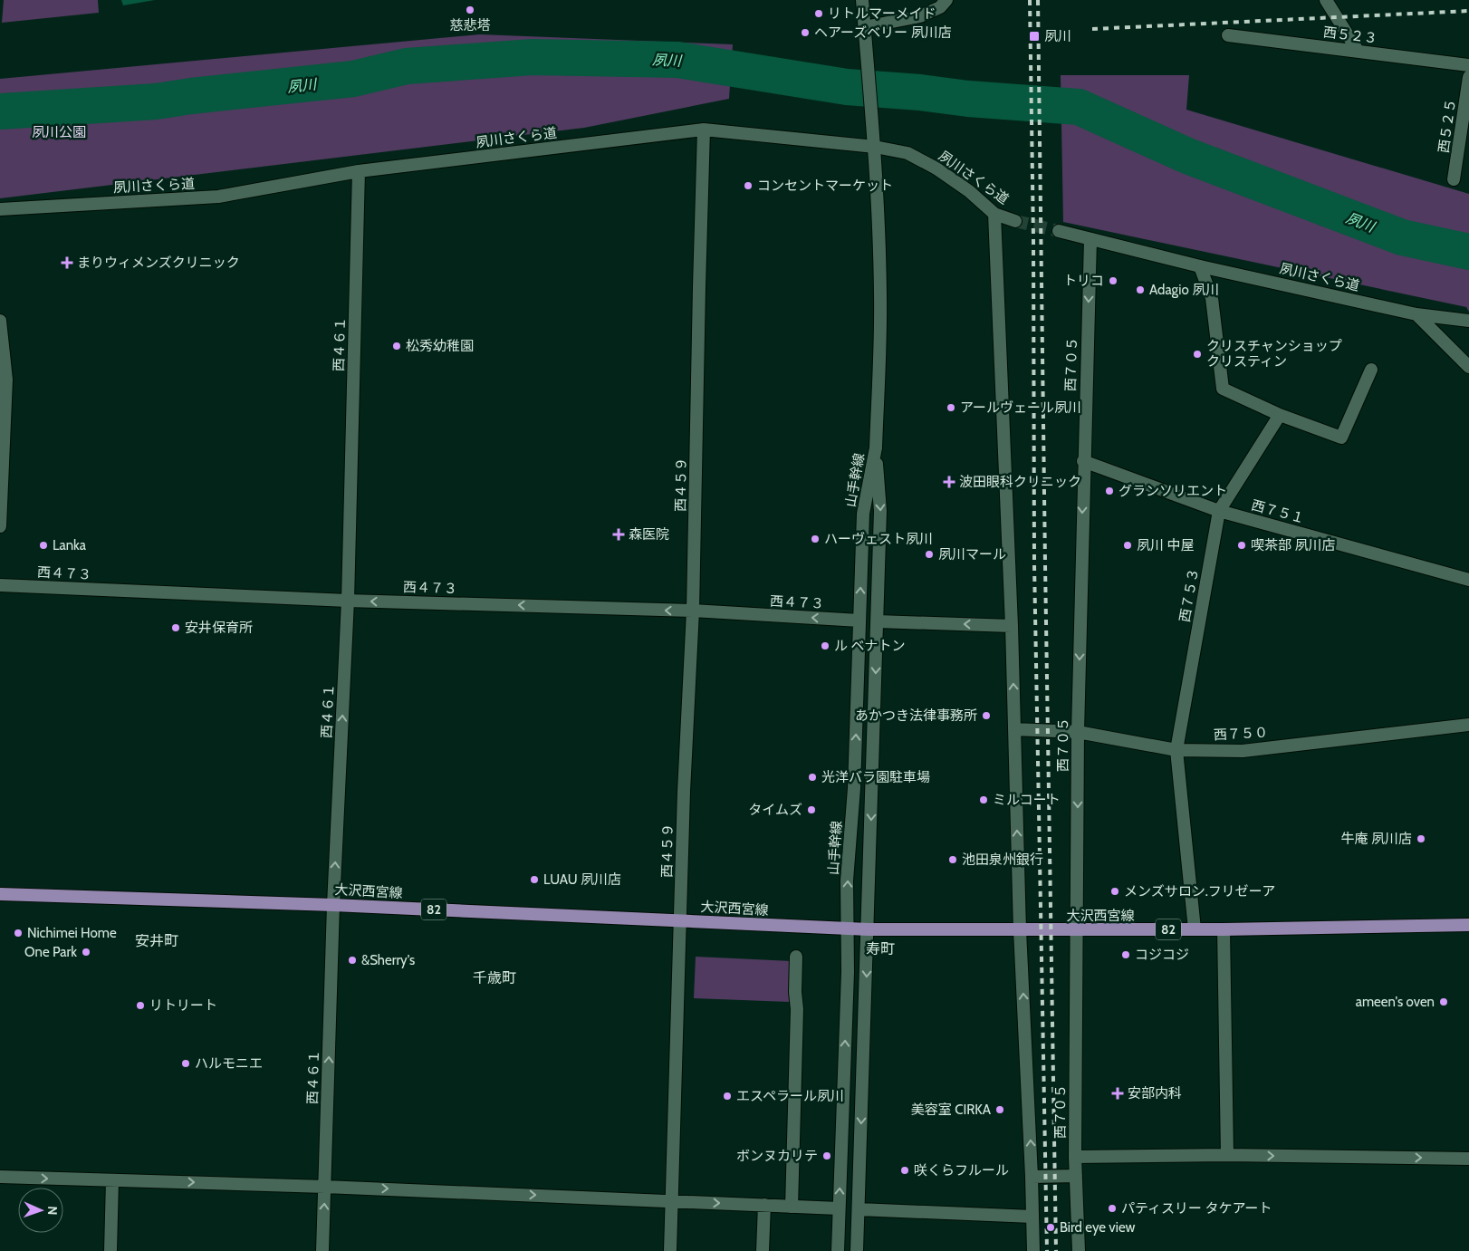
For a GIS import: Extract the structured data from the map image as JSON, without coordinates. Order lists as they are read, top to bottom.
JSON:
{
  "streets": {
    "main road": ["大沢西宮線", "82"],
    "street": [
      "西５２３",
      "西５２５",
      "夙川さくら道",
      "西４６１",
      "西７０５",
      "山手幹線",
      "西４５９",
      "西７５１",
      "西４７３",
      "西７５３",
      "西７５０"
    ]
  },
  "crossings": [
    ["夙川さくら道", "西４６１"],
    ["夙川さくら道", "西７０５"],
    ["夙川さくら道", "山手幹線"],
    ["夙川さくら道", "西４５９"],
    ["西４６１", "西４７３"],
    ["西４６１", "大沢西宮線"],
    ["西７０５", "西７５１"],
    ["西７０５", "西７５０"],
    ["西７０５", "大沢西宮線"],
    ["山手幹線", "西４７３"],
    ["山手幹線", "大沢西宮線"],
    ["西４５９", "西４７３"],
    ["西４５９", "大沢西宮線"],
    ["西７５１", "西７５３"],
    ["西７５３", "西７５０"],
    ["西７５３", "大沢西宮線"]
  ],
  "one_way": ["西４６１", "西４７３"],
  "districts": ["安井町", "寿町", "千歳町"],
  "water": ["夙川"],
  "parks": ["夙川公園"],
  "places": {
    "other": [
      "慈悲塔",
      "リトルマーメイド",
      "ヘアーズベリー 夙川店",
      "コンセントマーケット",
      "トリコ",
      "Adagio 夙川",
      "松秀幼稚園",
      "クリスチャンショップ クリスティン",
      "アールヴェール夙川",
      "グランソリエント",
      "ハーヴェスト夙川",
      "Lanka",
      "夙川 中屋",
      "喫茶部 夙川店",
      "夙川マール",
      "安井保育所",
      "ル ベナトン",
      "あかつき法律事務所",
      "光洋バラ園駐車場",
      "ミルコート",
      "タイムズ",
      "牛庵 夙川店",
      "池田泉州銀行",
      "LUAU 夙川店",
      "メンズサロン.フリゼーア",
      "Nichimei Home",
      "One Park",
      "コジコジ",
      "&Sherry's",
      "ameen's oven",
      "リトリート",
      "ハルモニエ",
      "エスペラール夙川",
      "美容室 CIRKA",
      "ボンヌカリテ",
      "咲くらフルール",
      "パティスリー タケアート",
      "Bird eye view"
    ],
    "transit": ["夙川"],
    "health": [
      "まりウィメンズクリニック",
      "波田眼科クリニック",
      "森医院",
      "安部内科"
    ]
  },
  "north": "right"
}
